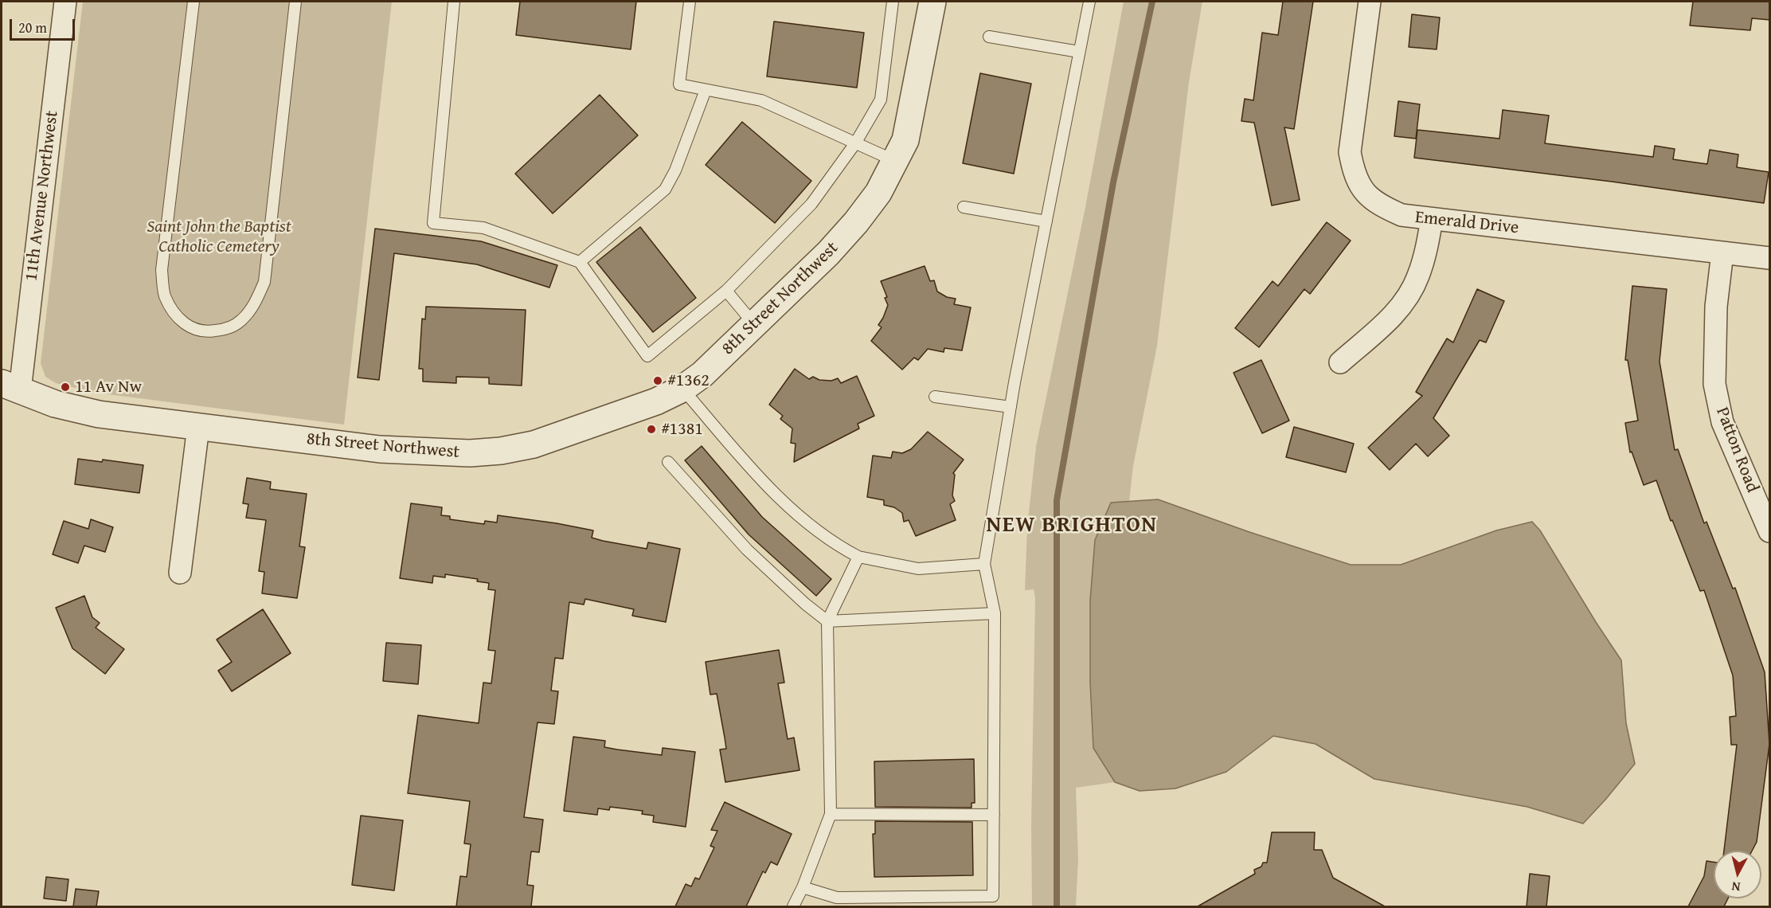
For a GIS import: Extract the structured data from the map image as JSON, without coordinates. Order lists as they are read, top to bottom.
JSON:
{
  "streets": {
    "street": [
      "11th Avenue Northwest",
      "Emerald Drive",
      "8th Street Northwest",
      "Patton Road"
    ]
  },
  "crossings": [
    ["11th Avenue Northwest", "8th Street Northwest"],
    ["Emerald Drive", "Patton Road"]
  ],
  "districts": ["NEW BRIGHTON"],
  "parks": ["Saint John the Baptist Catholic Cemetery"],
  "places": ["#1362", "11 Av Nw", "#1381"],
  "scale_bar": "20 m",
  "north": "bottom"
}
